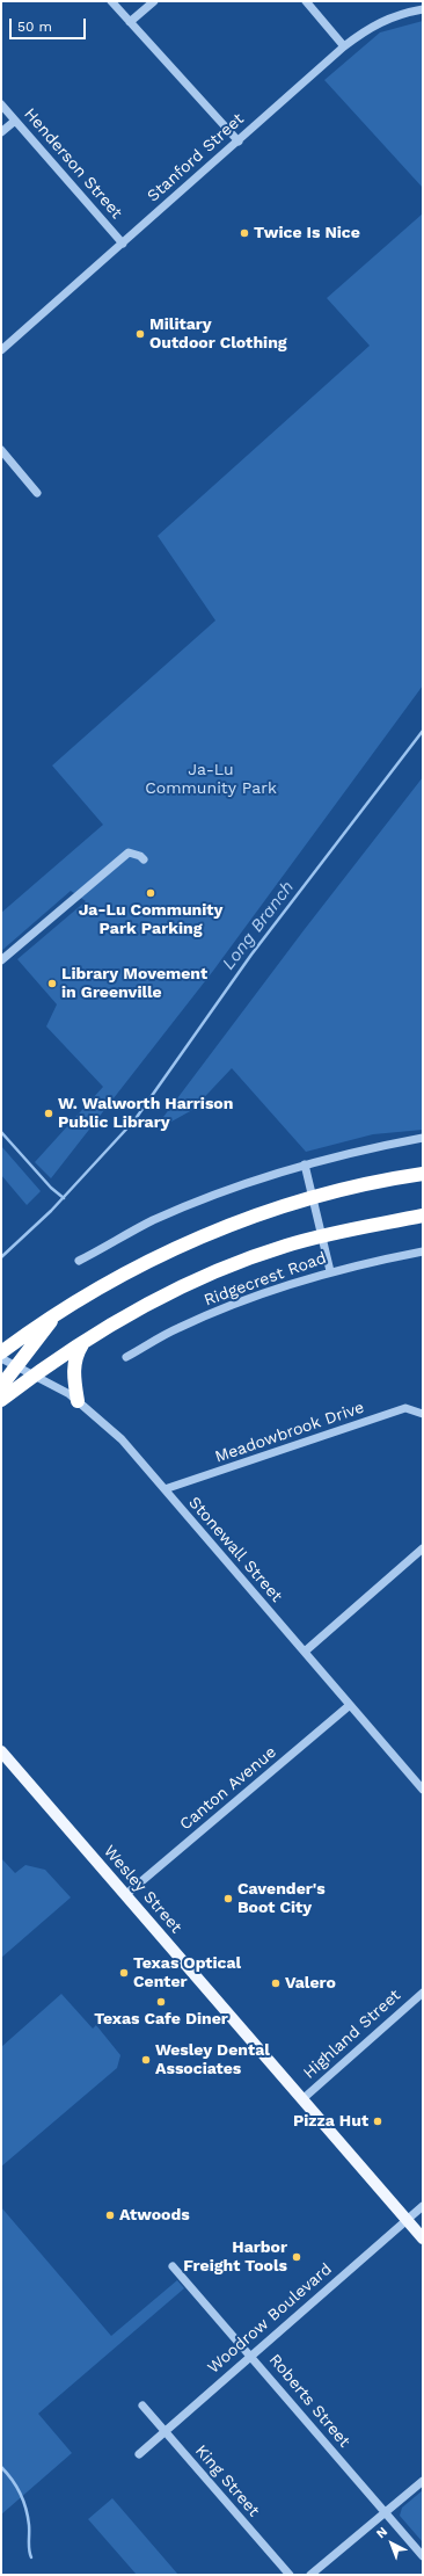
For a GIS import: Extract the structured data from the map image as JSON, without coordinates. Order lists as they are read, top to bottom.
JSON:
{
  "streets": {
    "main road": ["Wesley Street"],
    "street": [
      "Stanford Street",
      "Henderson Street",
      "Ridgecrest Road",
      "Meadowbrook Drive",
      "Stonewall Street",
      "Canton Avenue",
      "Highland Street",
      "Woodrow Boulevard",
      "Roberts Street",
      "King Street"
    ]
  },
  "crossings": [
    ["Stanford Street", "Henderson Street"],
    ["Meadowbrook Drive", "Stonewall Street"],
    ["Stonewall Street", "Canton Avenue"],
    ["Canton Avenue", "Wesley Street"],
    ["Wesley Street", "Highland Street"],
    ["Wesley Street", "Woodrow Boulevard"],
    ["Woodrow Boulevard", "Roberts Street"],
    ["Woodrow Boulevard", "King Street"]
  ],
  "water": ["Long Branch"],
  "parks": ["Ja-Lu Community Park"],
  "places": [
    "Twice Is Nice",
    "Military Outdoor Clothing",
    "Ja-Lu Community Park Parking",
    "Library Movement in Greenville",
    "W. Walworth Harrison Public Library",
    "Cavender's Boot City",
    "Texas Optical Center",
    "Valero",
    "Texas Cafe Diner",
    "Wesley Dental Associates",
    "Pizza Hut",
    "Atwoods",
    "Harbor Freight Tools"
  ],
  "scale_bar": "50 m",
  "north": "top left"
}
